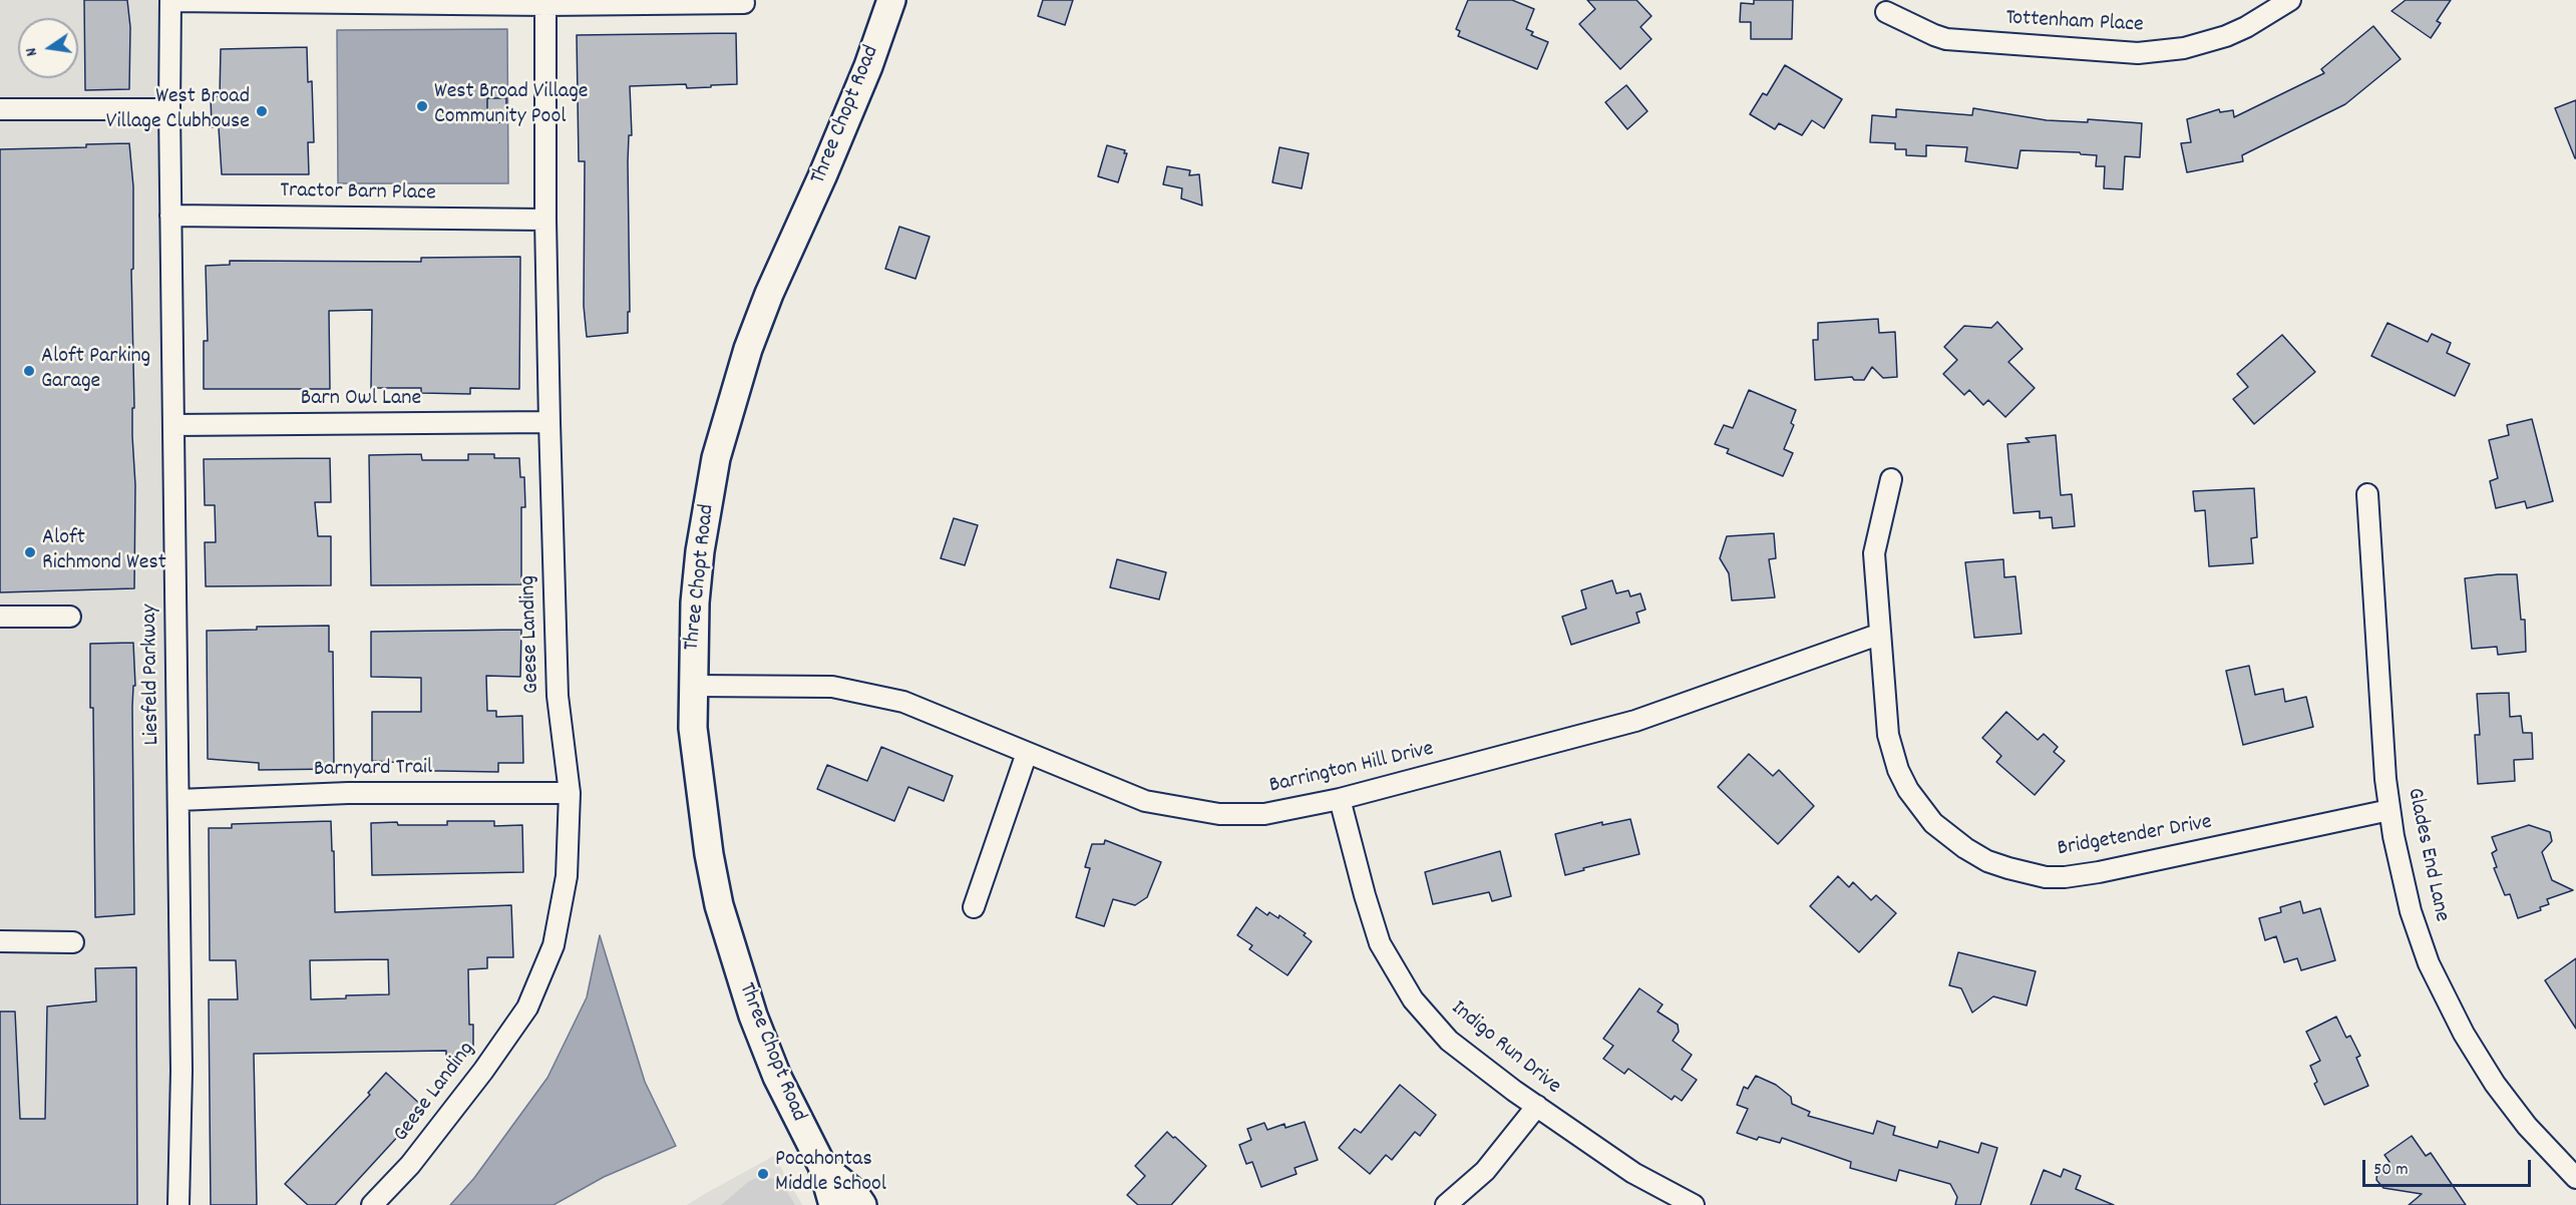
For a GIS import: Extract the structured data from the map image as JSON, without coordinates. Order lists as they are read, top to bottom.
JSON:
{
  "streets": {
    "main road": ["Three Chopt Road"],
    "street": [
      "Tottenham Place",
      "Tractor Barn Place",
      "Barn Owl Lane",
      "Geese Landing",
      "Liesfeld Parkway",
      "Barrington Hill Drive",
      "Barnyard Trail",
      "Bridgetender Drive",
      "Glades End Lane",
      "Indigo Run Drive"
    ]
  },
  "crossings": [
    ["Three Chopt Road", "Barrington Hill Drive"],
    ["Tractor Barn Place", "Geese Landing"],
    ["Tractor Barn Place", "Liesfeld Parkway"],
    ["Barn Owl Lane", "Geese Landing"],
    ["Barn Owl Lane", "Liesfeld Parkway"],
    ["Geese Landing", "Barnyard Trail"],
    ["Liesfeld Parkway", "Barnyard Trail"],
    ["Barrington Hill Drive", "Bridgetender Drive"],
    ["Barrington Hill Drive", "Indigo Run Drive"],
    ["Bridgetender Drive", "Glades End Lane"]
  ],
  "places": [
    "West Broad Village Community Pool",
    "West Broad Village Clubhouse",
    "Aloft Parking Garage",
    "Aloft Richmond West",
    "Pocahontas Middle School"
  ],
  "scale_bar": "50 m",
  "north": "left"
}
